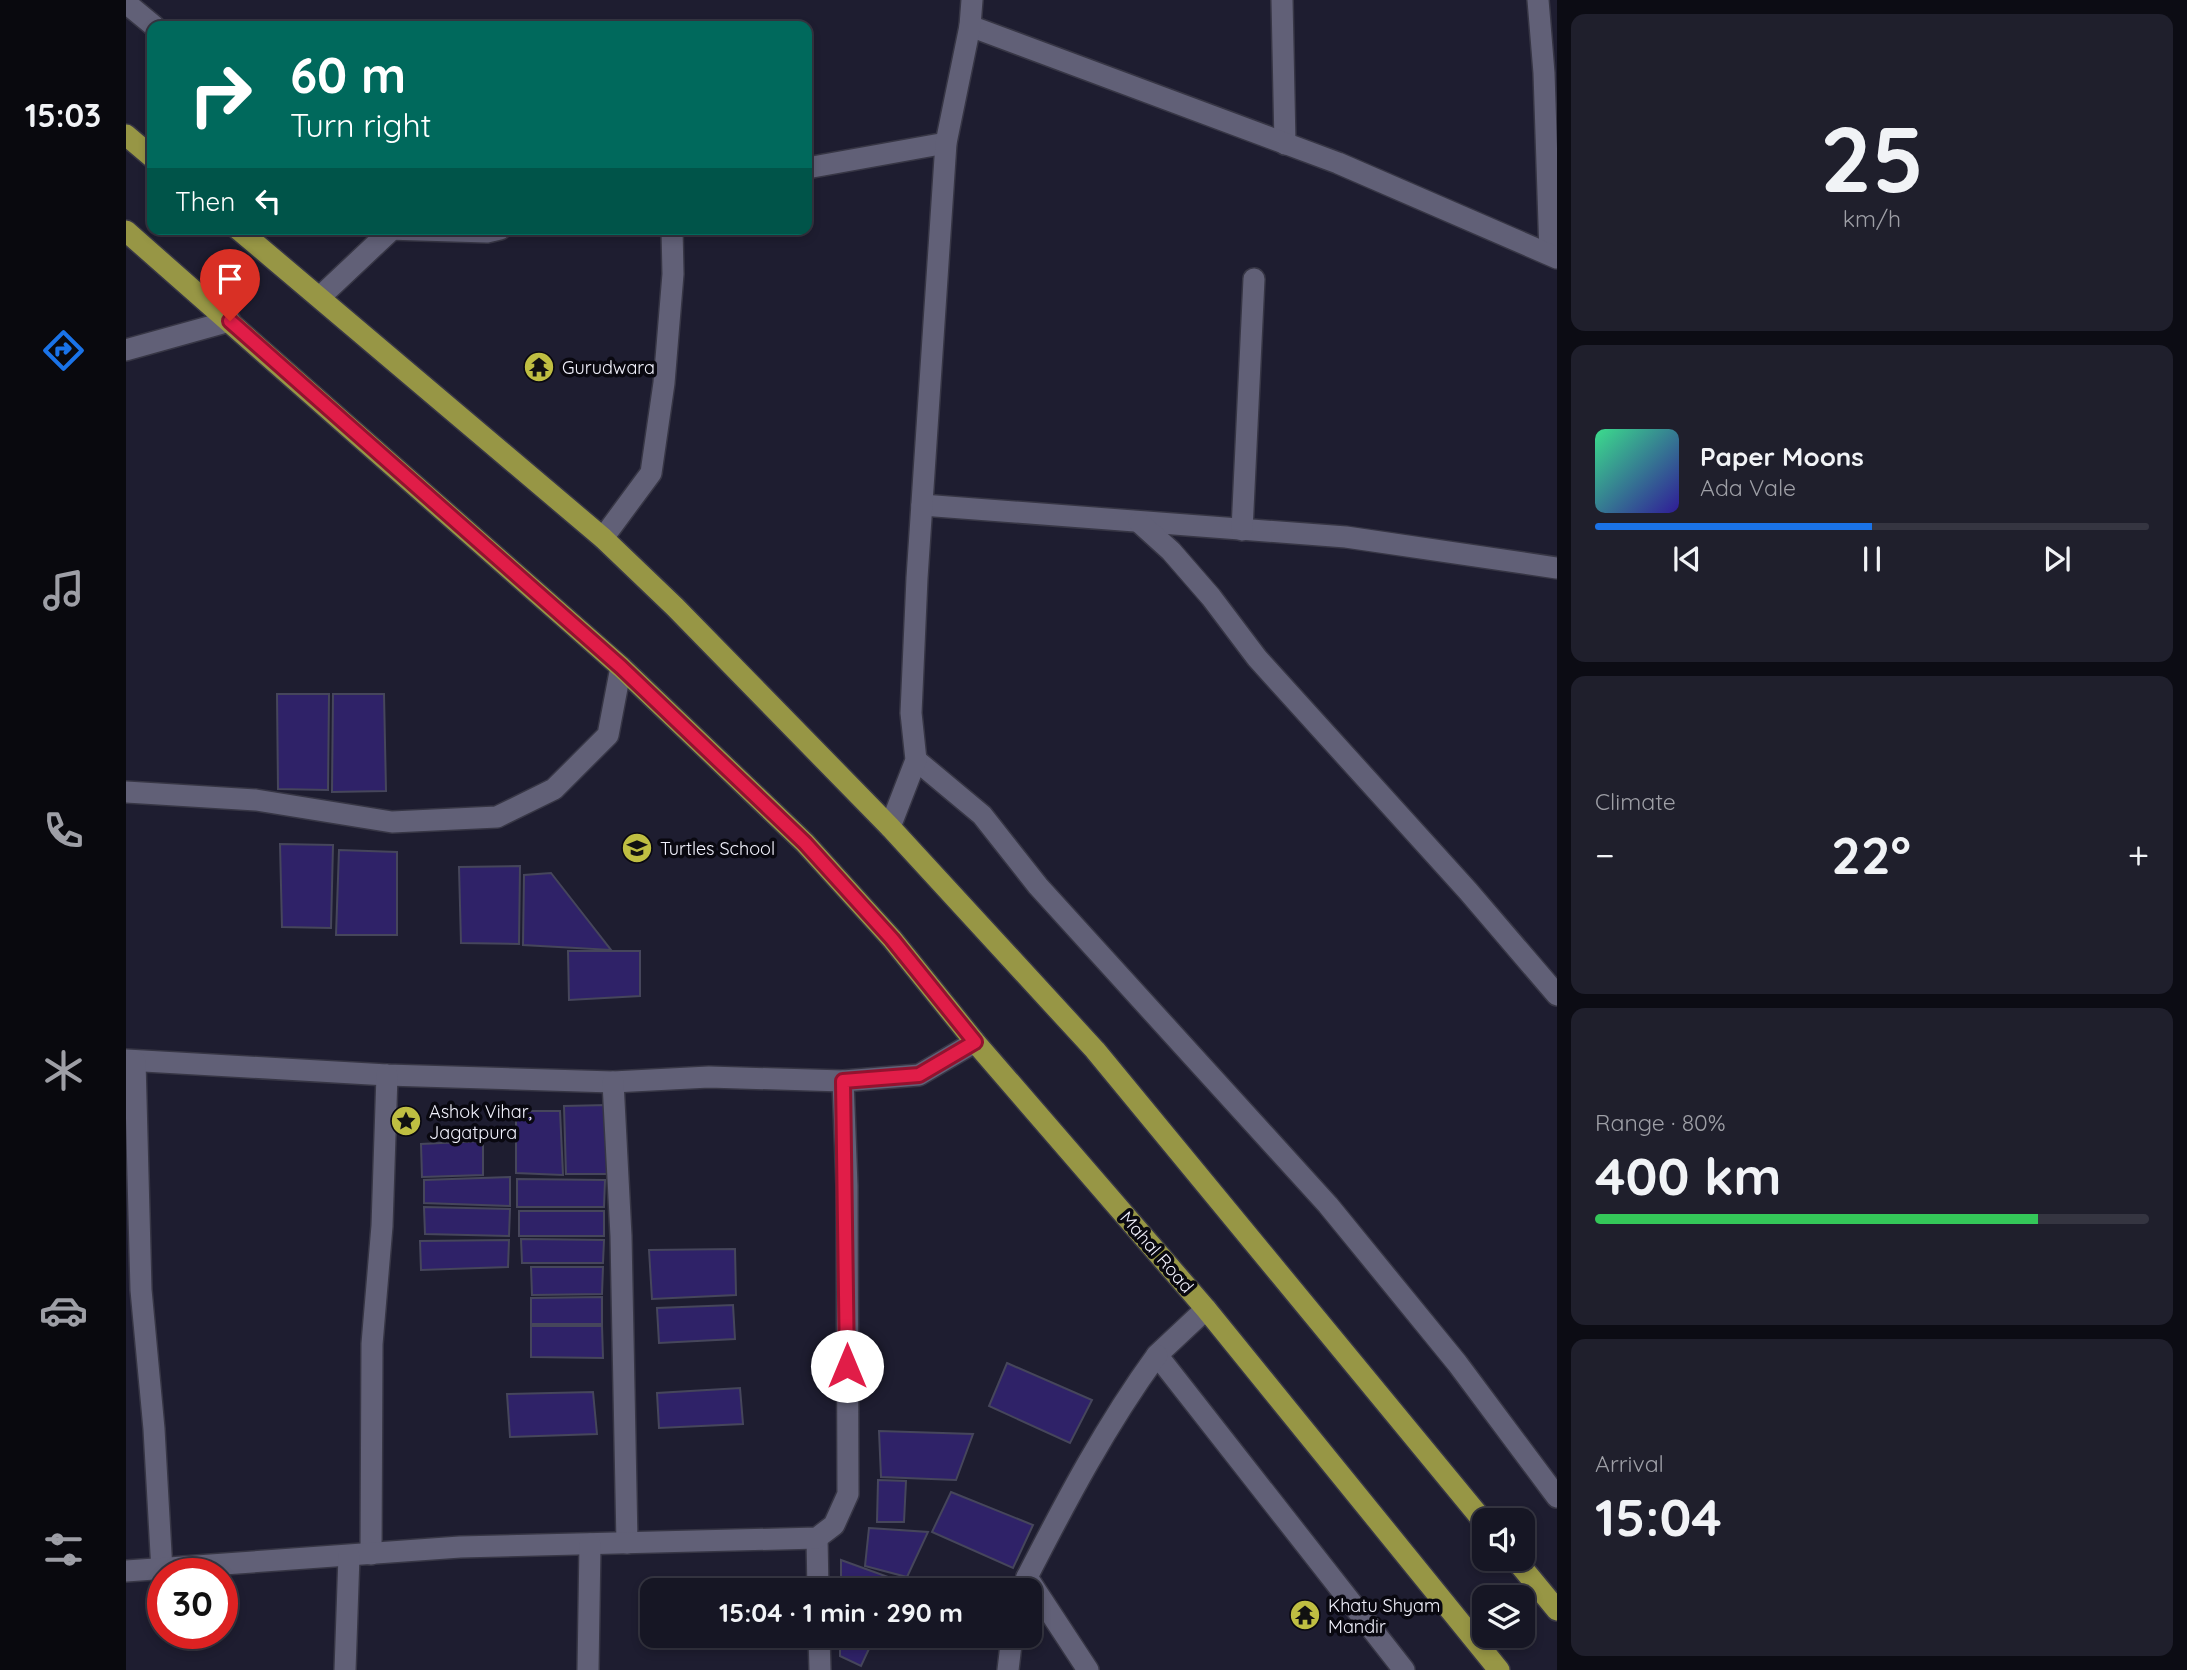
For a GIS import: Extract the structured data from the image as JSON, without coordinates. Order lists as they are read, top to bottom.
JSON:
{
  "streets": {
    "main road": ["Mahal Road"]
  },
  "places": {
    "temple": ["Gurudwara", "Khatu Shyam Mandir"],
    "school or university": ["Turtles School"],
    "place": ["Ashok Vihar, Jagatpura"]
  },
  "page": {
    "tabs": "15:03",
    "tile": [
      ["25", "km/h"],
      "Climate",
      ["Range · 80%", "400 km"],
      ["Arrival", "15:04"]
    ],
    "turn": ["60 m", "Turn right"],
    "then": "Then",
    "song": ["Paper Moons", "Ada Vale"],
    "heat": ["−", "22°", "+"],
    "limit": "30",
    "trip": "15:04 · 1 min · 290 m"
  }
}
